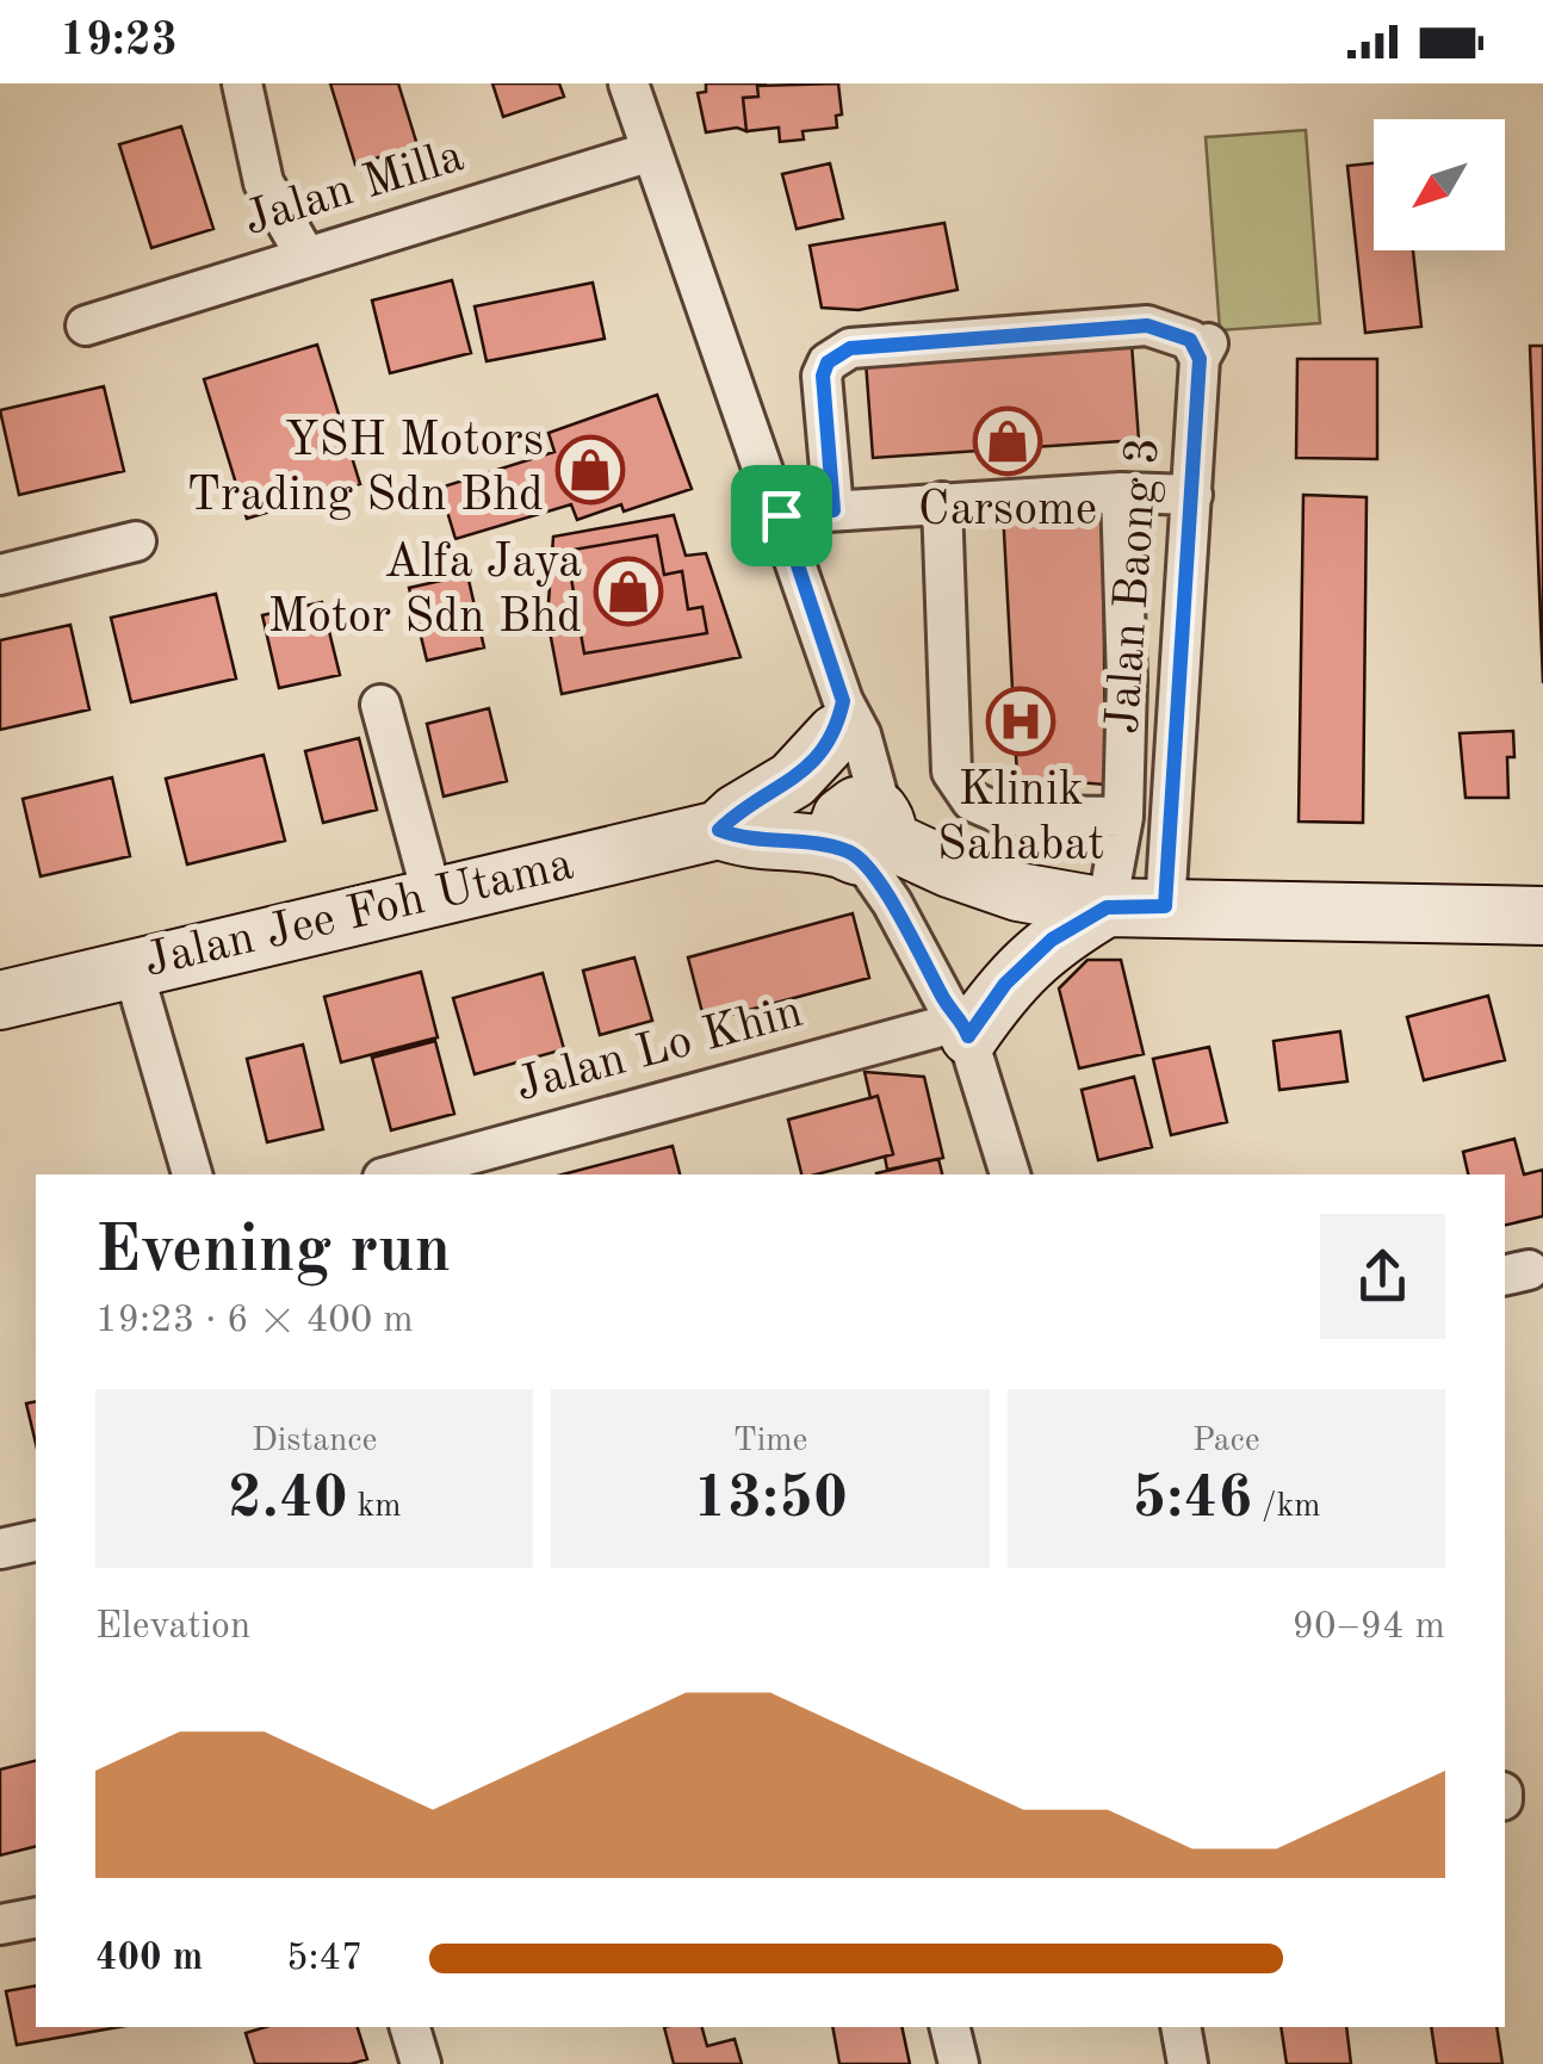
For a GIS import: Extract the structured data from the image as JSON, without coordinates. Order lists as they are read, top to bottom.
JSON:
{
  "streets": {
    "street": [
      "Jalan Milla",
      "Jalan Baong 3",
      "Jalan Jee Foh Utama",
      "Jalan Lo Khin"
    ]
  },
  "places": {
    "shop": ["Carsome", "YSH Motors Trading Sdn Bhd", "Alfa Jaya Motor Sdn Bhd"],
    "hospital": ["Klinik Sahabat"]
  },
  "north": "bottom left",
  "page": {
    "status": "19:23",
    "heading": ["Evening run", "19:23 · 6 × 400 m"],
    "stats": [
      ["Distance", "2.40 km"],
      ["Time", "13:50"],
      ["Pace", "5:46 /km"]
    ],
    "chart": ["Elevation", "90–94 m"],
    "list": [
      {
        "name": "400 m",
        "note": "5:47"
      }
    ]
  }
}
